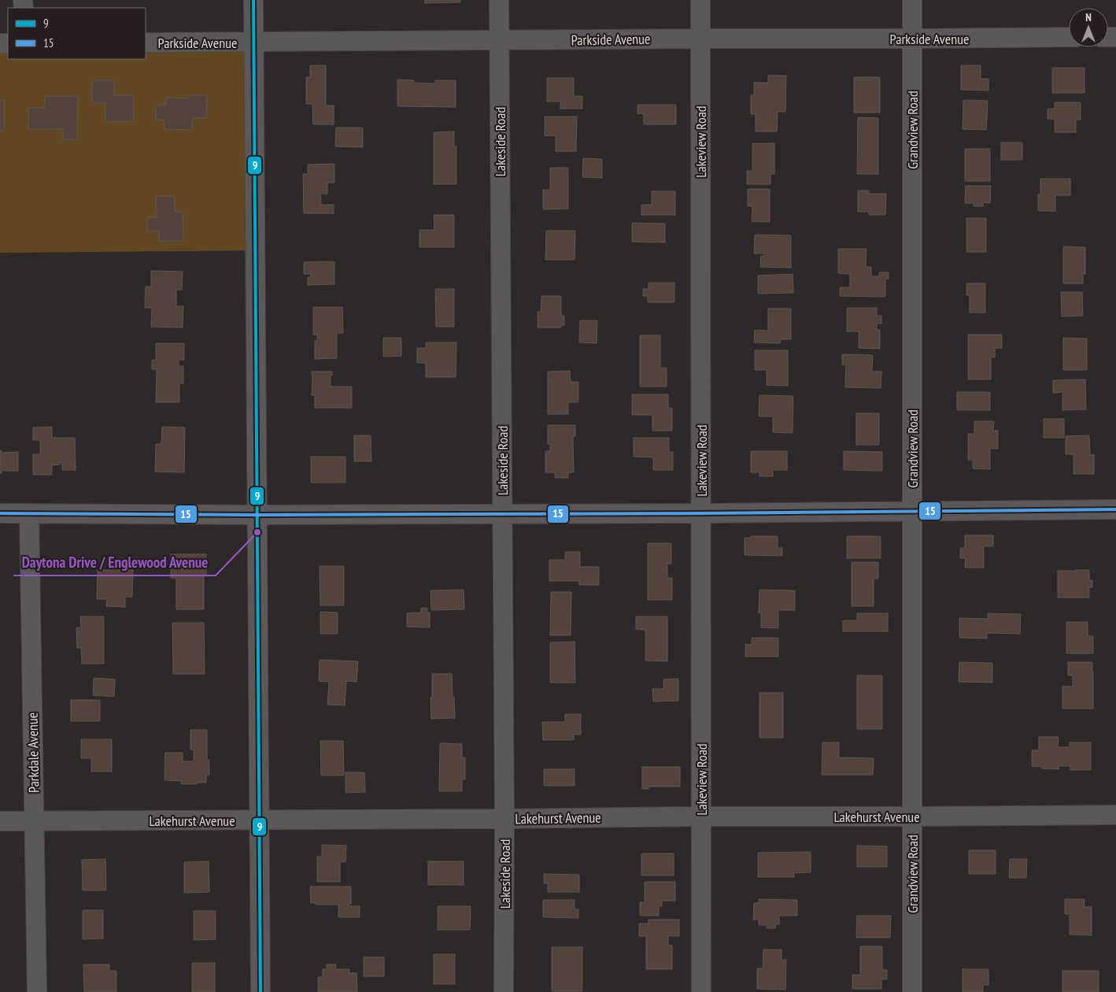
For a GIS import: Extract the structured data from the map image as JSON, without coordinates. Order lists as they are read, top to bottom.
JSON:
{
  "streets": {
    "street": [
      "Parkside Avenue",
      "Grandview Road",
      "Lakeside Road",
      "Lakeview Road",
      "Parkdale Avenue",
      "Lakehurst Avenue"
    ]
  },
  "crossings": [
    ["Parkside Avenue", "Grandview Road"],
    ["Parkside Avenue", "Lakeside Road"],
    ["Parkside Avenue", "Lakeview Road"],
    ["Grandview Road", "Lakehurst Avenue"],
    ["Lakeside Road", "Lakehurst Avenue"],
    ["Lakeview Road", "Lakehurst Avenue"],
    ["Parkdale Avenue", "Lakehurst Avenue"]
  ],
  "places": ["Daytona Drive / Englewood Avenue"],
  "lines": ["transit line 9", "transit line 15"],
  "legend": ["9", "15"],
  "north": "top"
}
